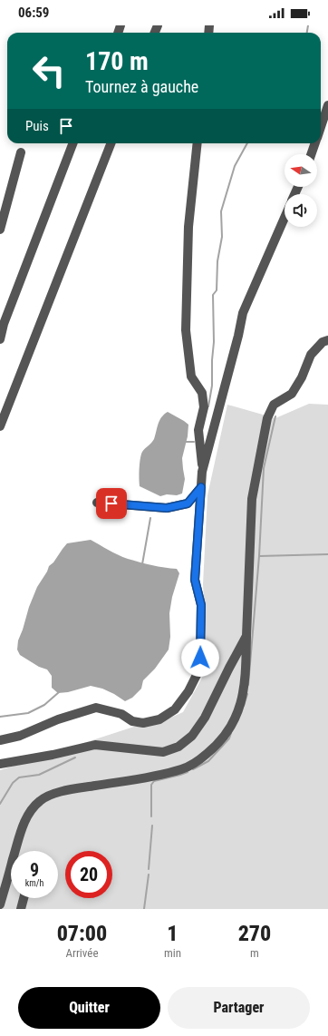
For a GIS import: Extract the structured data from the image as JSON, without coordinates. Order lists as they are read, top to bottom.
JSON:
{
  "north": "left",
  "page": {
    "status": "06:59",
    "turn": ["170 m", "Tournez à gauche"],
    "then": "Puis",
    "speed": "9 km/h",
    "limit": "20",
    "eta": [
      "07:00",
      "Arrivée",
      "1",
      "min",
      "270",
      "m"
    ],
    "buttons": ["Quitter", "Partager"]
  }
}
